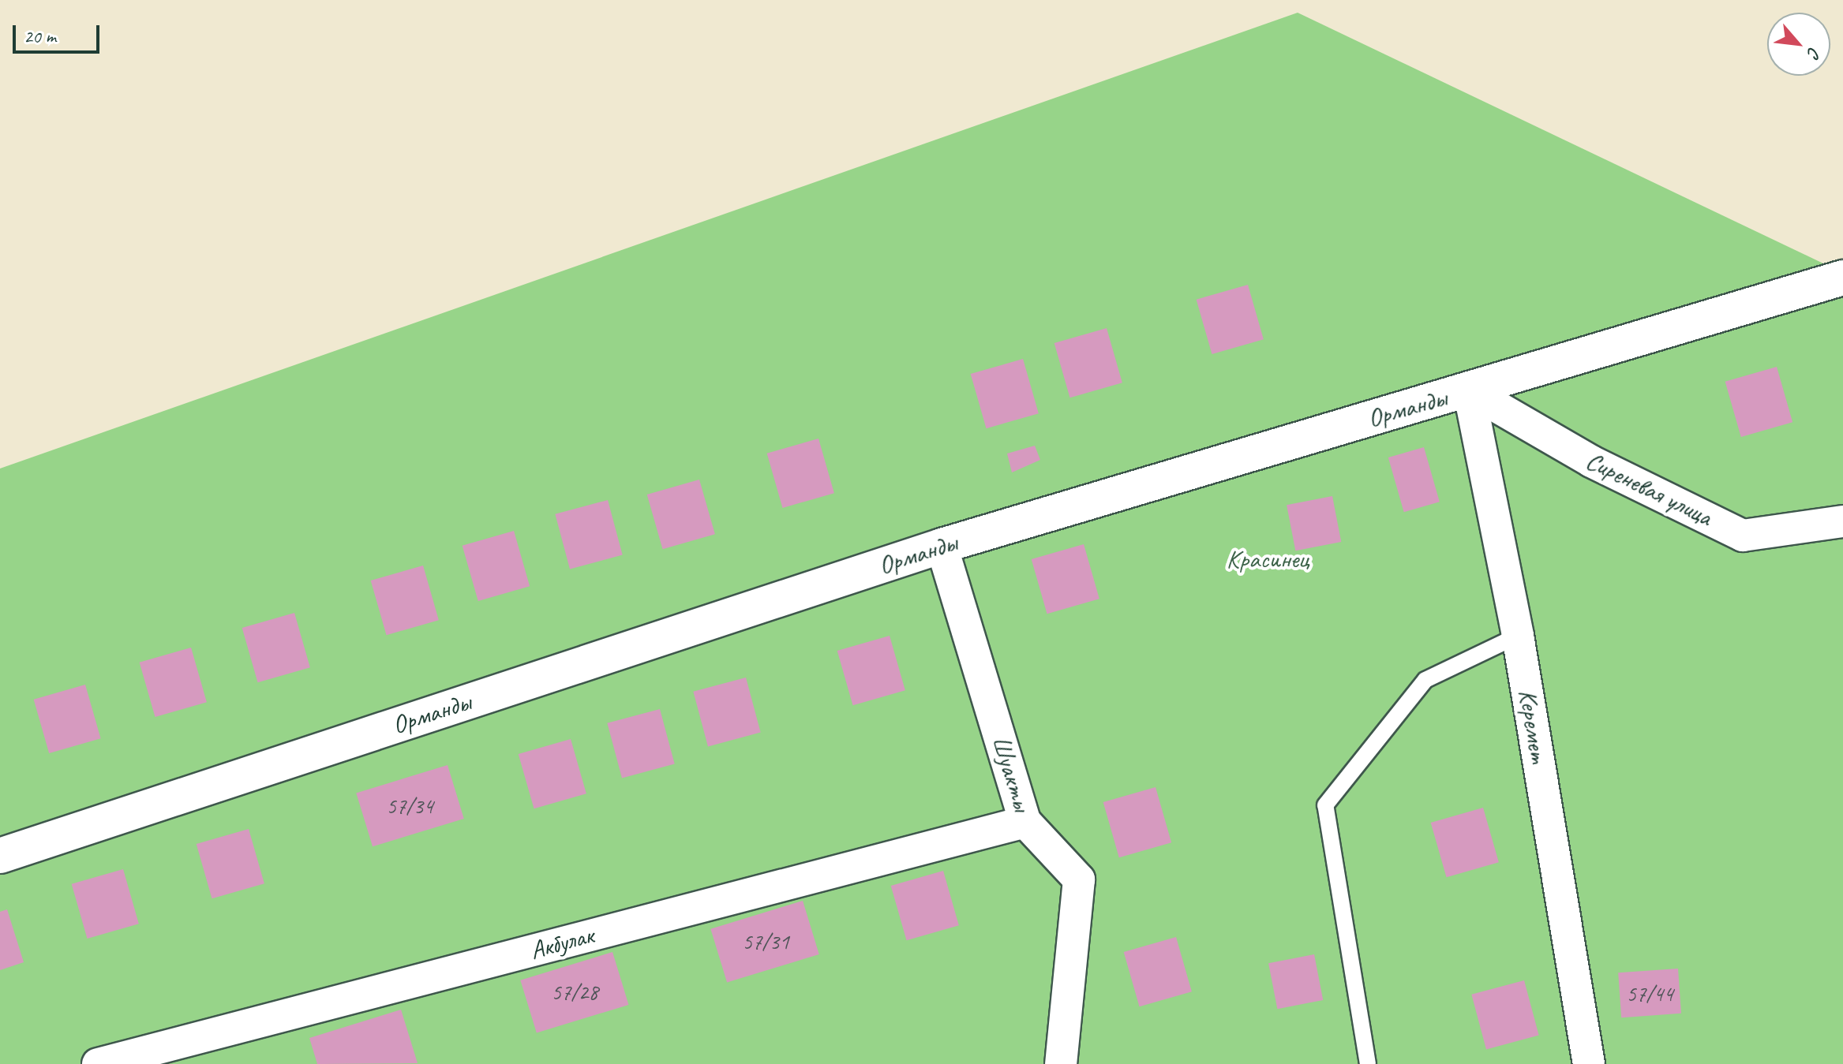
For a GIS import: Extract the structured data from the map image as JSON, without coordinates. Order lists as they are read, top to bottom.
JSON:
{
  "streets": {
    "street": [
      "Орманды",
      "Сиреневая улица",
      "Керемет",
      "Шуакты",
      "Акбулак"
    ]
  },
  "crossings": [
    ["Орманды", "Сиреневая улица"],
    ["Орманды", "Керемет"],
    ["Орманды", "Шуакты"],
    ["Сиреневая улица", "Керемет"],
    ["Шуакты", "Акбулак"]
  ],
  "parks": ["Красинец"],
  "house_numbers": [
    "57/34",
    "57/31",
    "57/28",
    "57/44"
  ],
  "scale_bar": "20 m",
  "north": "bottom right"
}
